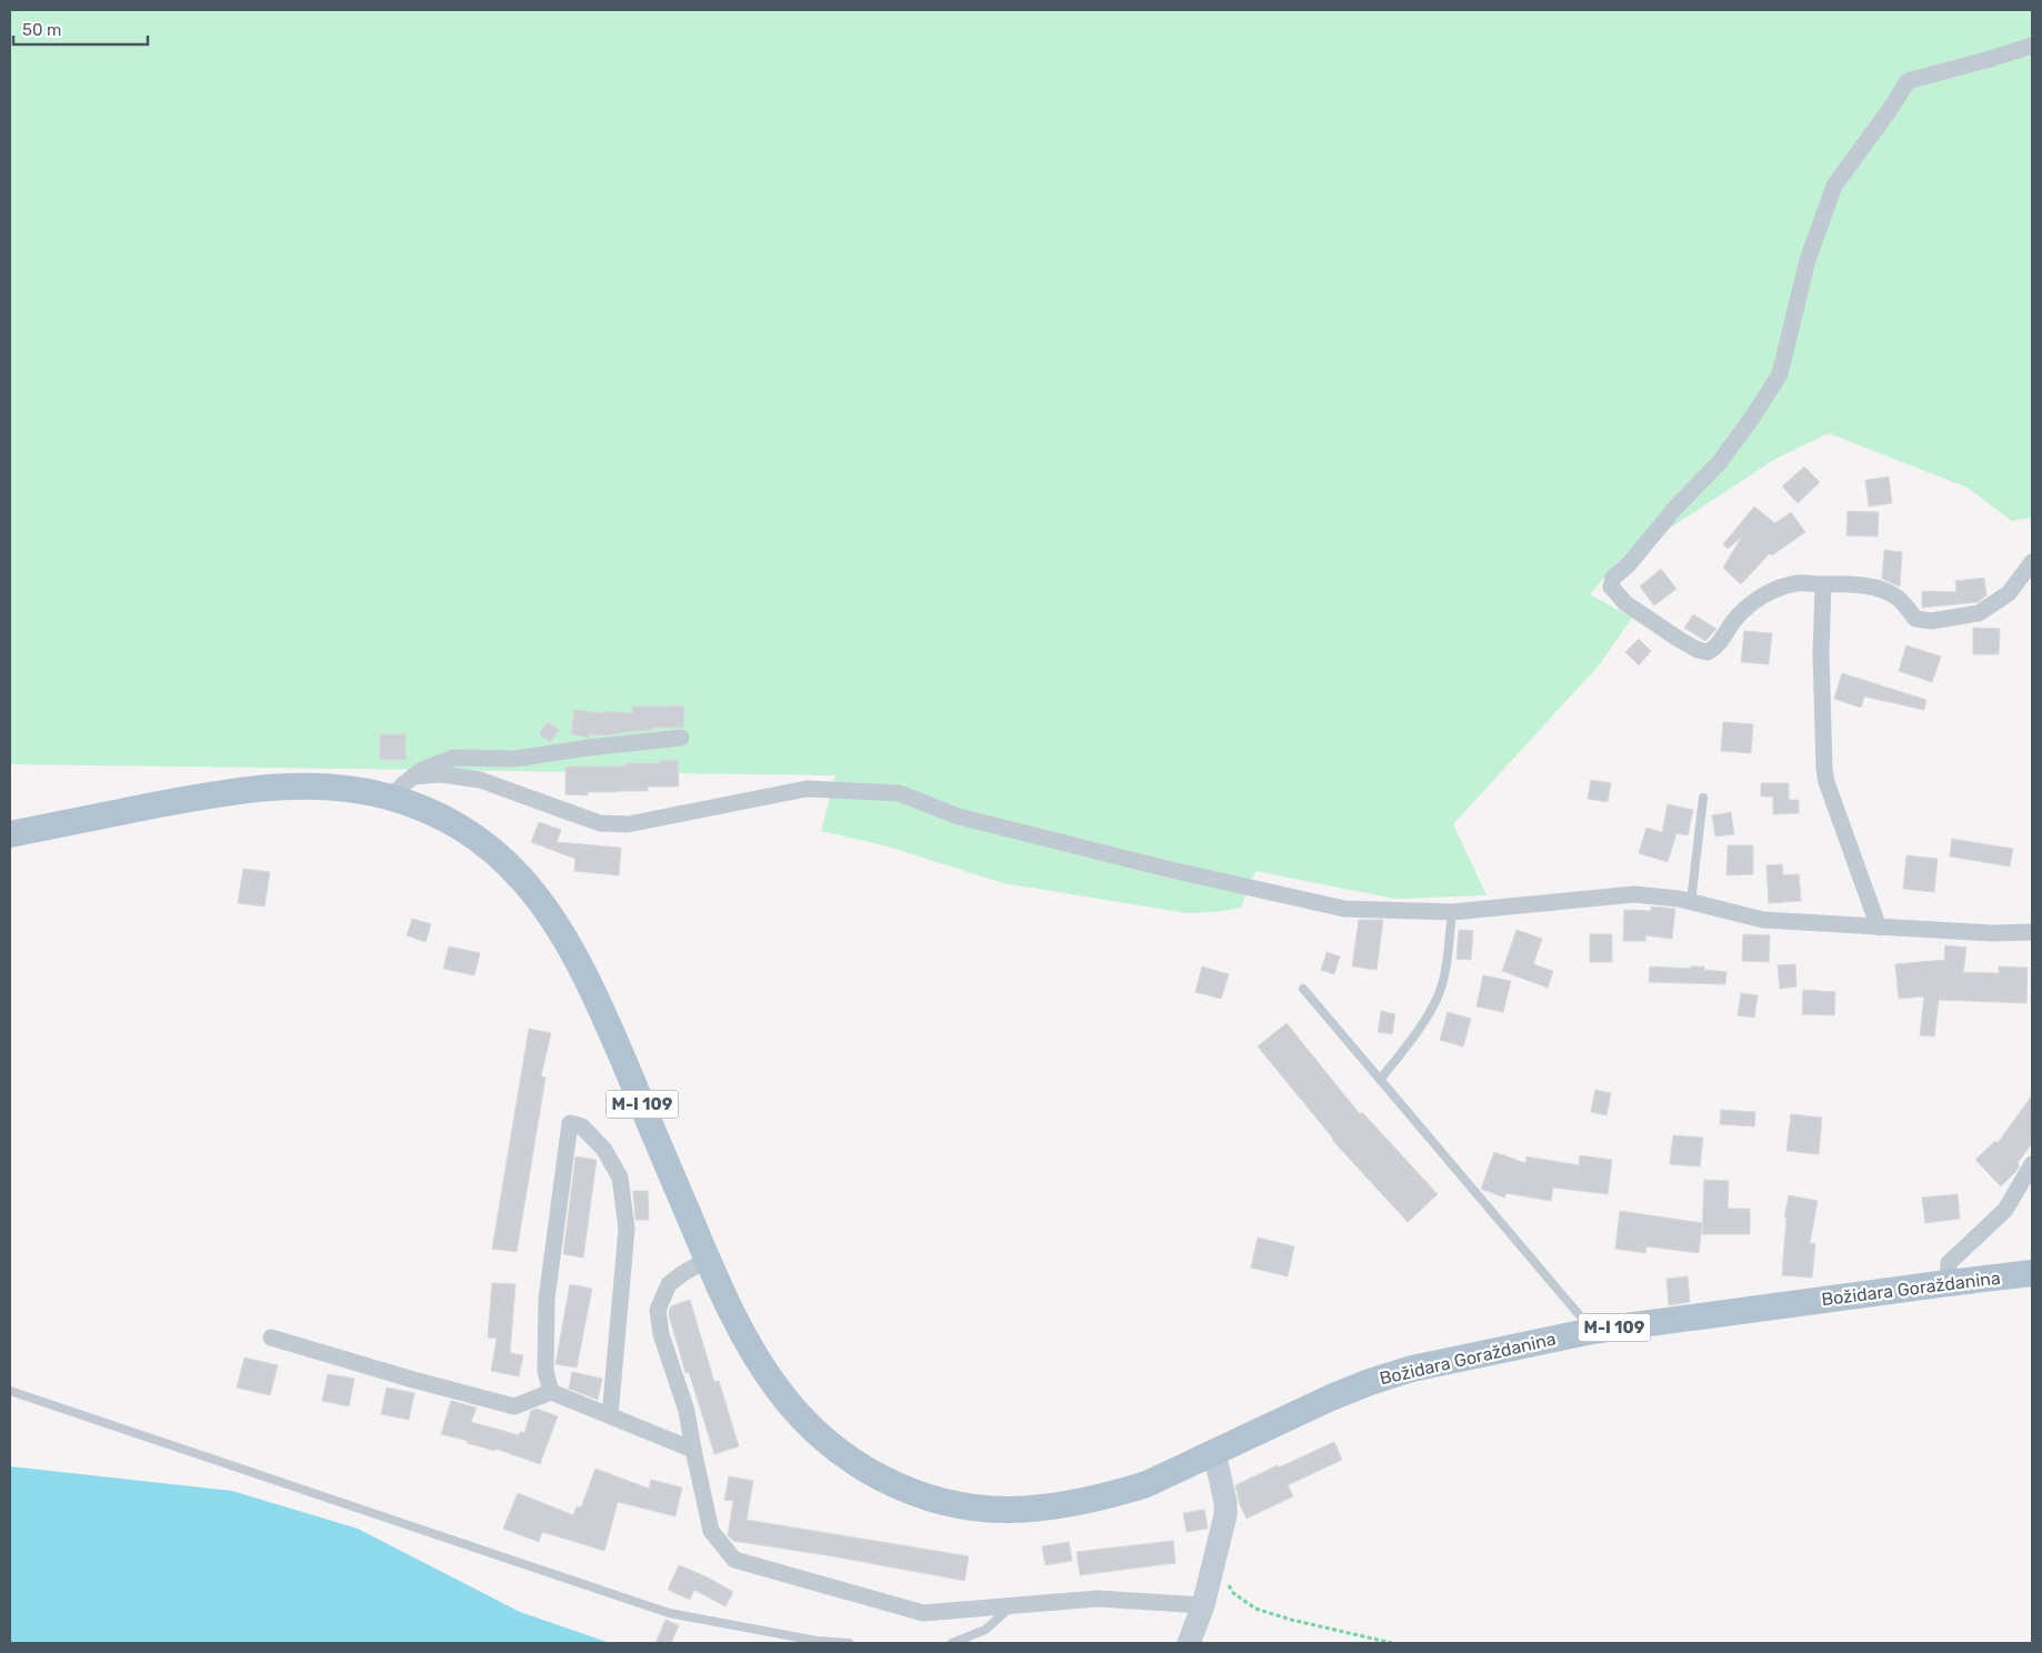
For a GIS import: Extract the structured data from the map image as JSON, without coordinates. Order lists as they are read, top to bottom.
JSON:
{
  "streets": {
    "main road": ["M-I 109", "Božidara Goraždanina"]
  },
  "crossings": [
    ["M-I 109", "Božidara Goraždanina"]
  ],
  "scale_bar": "50 m"
}
